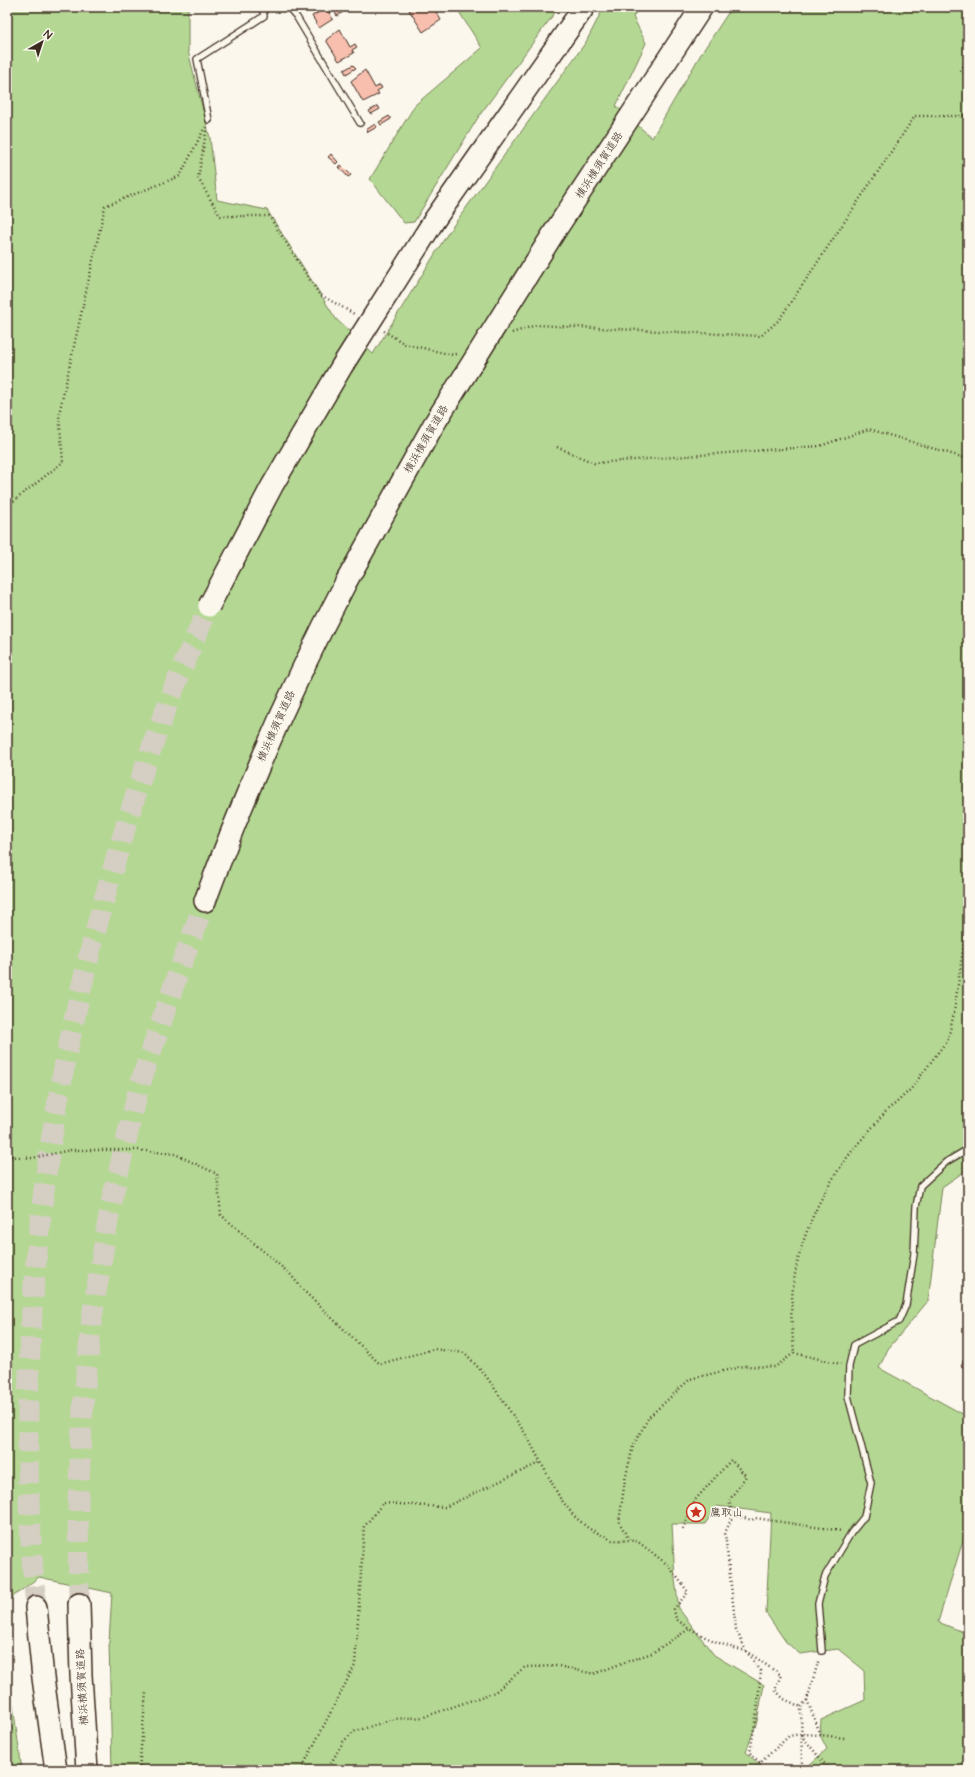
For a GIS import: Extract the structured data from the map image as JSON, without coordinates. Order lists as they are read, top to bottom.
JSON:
{
  "streets": {
    "highway": ["横浜横須賀道路"]
  },
  "places": {
    "place": ["鷹取山"]
  },
  "north": "top right"
}
